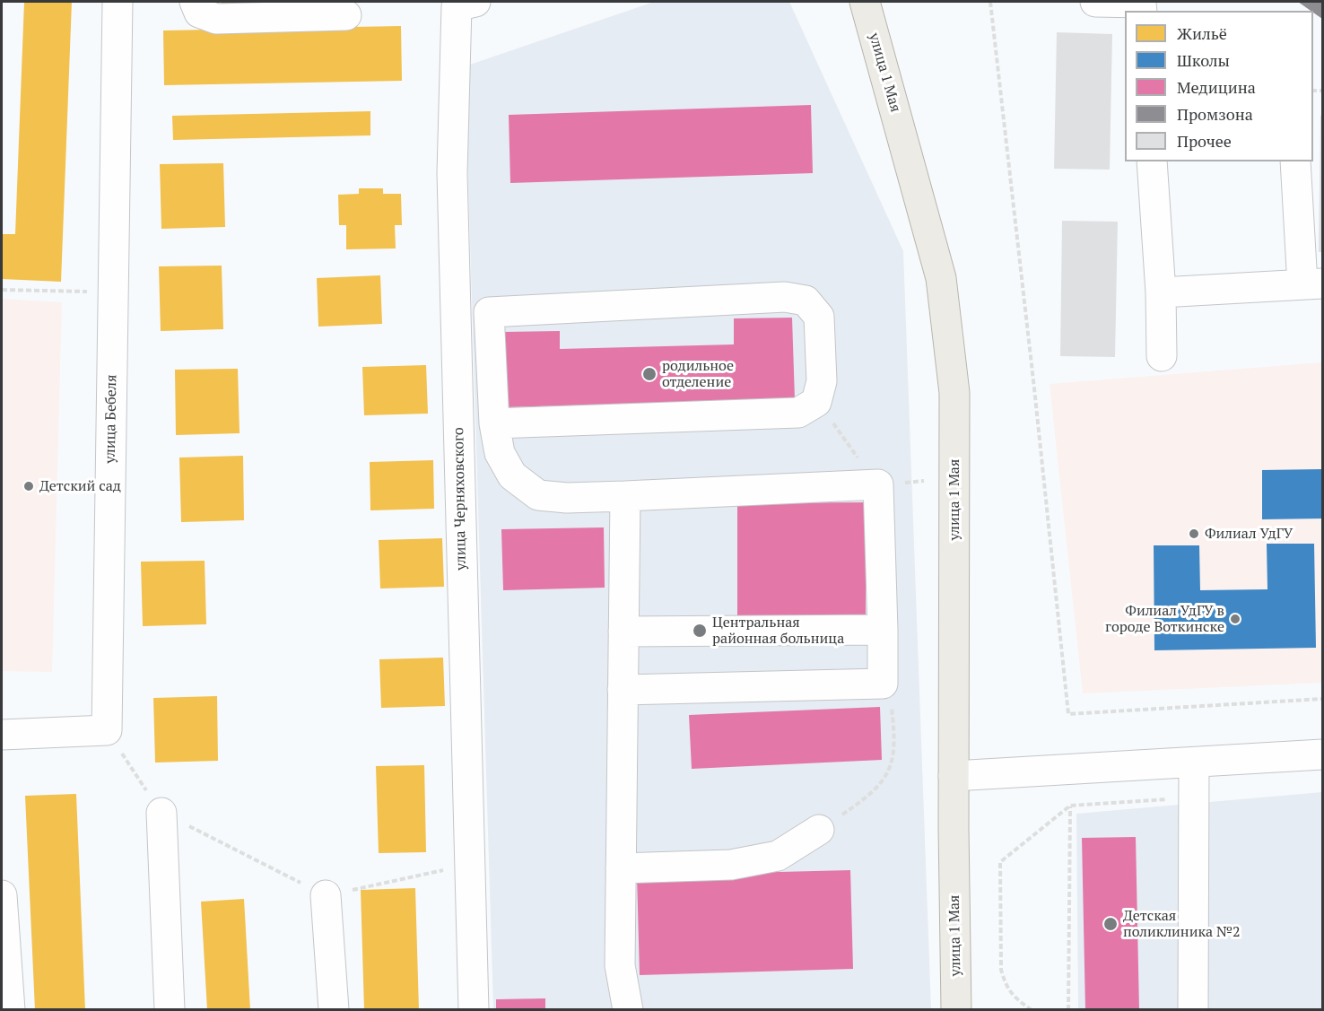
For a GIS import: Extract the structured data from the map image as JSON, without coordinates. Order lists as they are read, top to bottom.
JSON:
{
  "streets": {
    "main road": ["улица 1 Мая"],
    "street": ["улица Бебеля", "улица Черняховского"]
  },
  "places": [
    "родильное отделение",
    "Детский сад",
    "Филиал УдГУ",
    "Филиал УдГУ в городе Воткинске",
    "Центральная районная больница",
    "Детская поликлиника №2"
  ],
  "legend": [
    "Жильё",
    "Школы",
    "Медицина",
    "Промзона",
    "Прочее"
  ]
}
